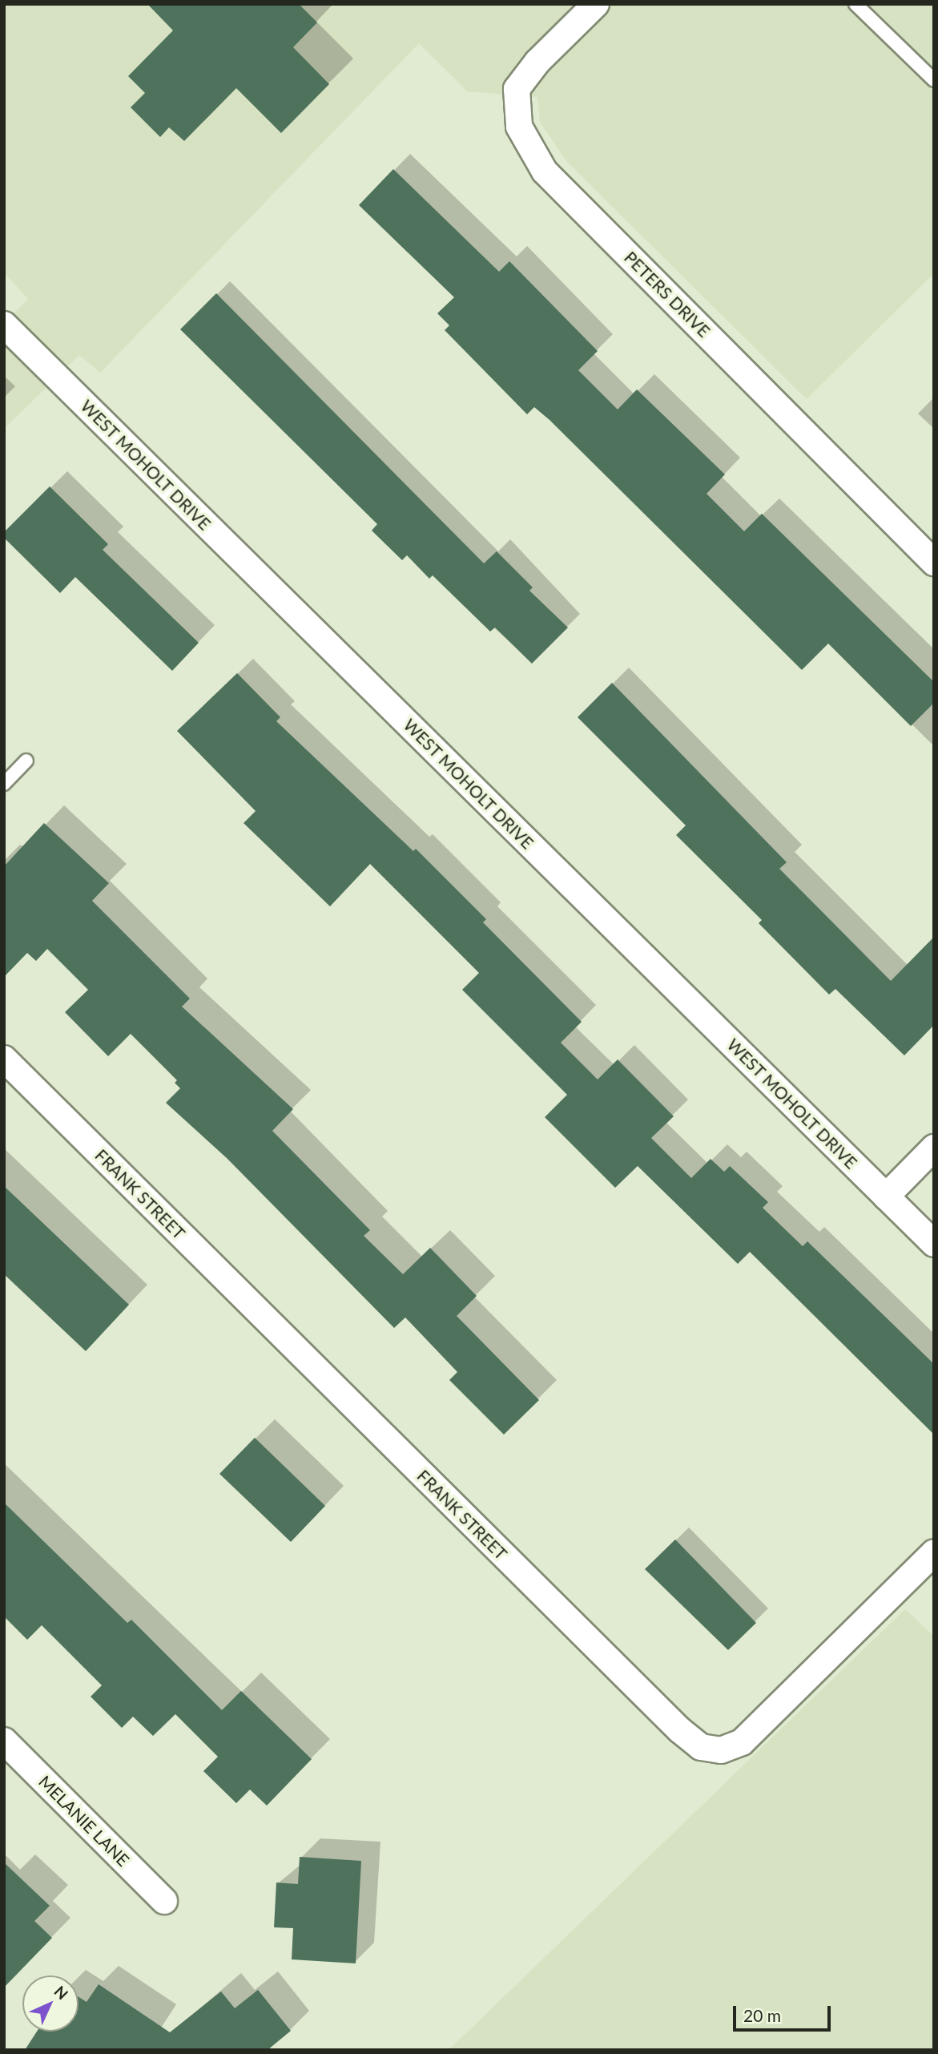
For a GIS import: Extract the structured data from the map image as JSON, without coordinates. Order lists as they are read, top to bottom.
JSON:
{
  "streets": {
    "street": [
      "PETERS DRIVE",
      "WEST MOHOLT DRIVE",
      "FRANK STREET",
      "MELANIE LANE"
    ]
  },
  "scale_bar": "20 m",
  "north": "top right"
}
